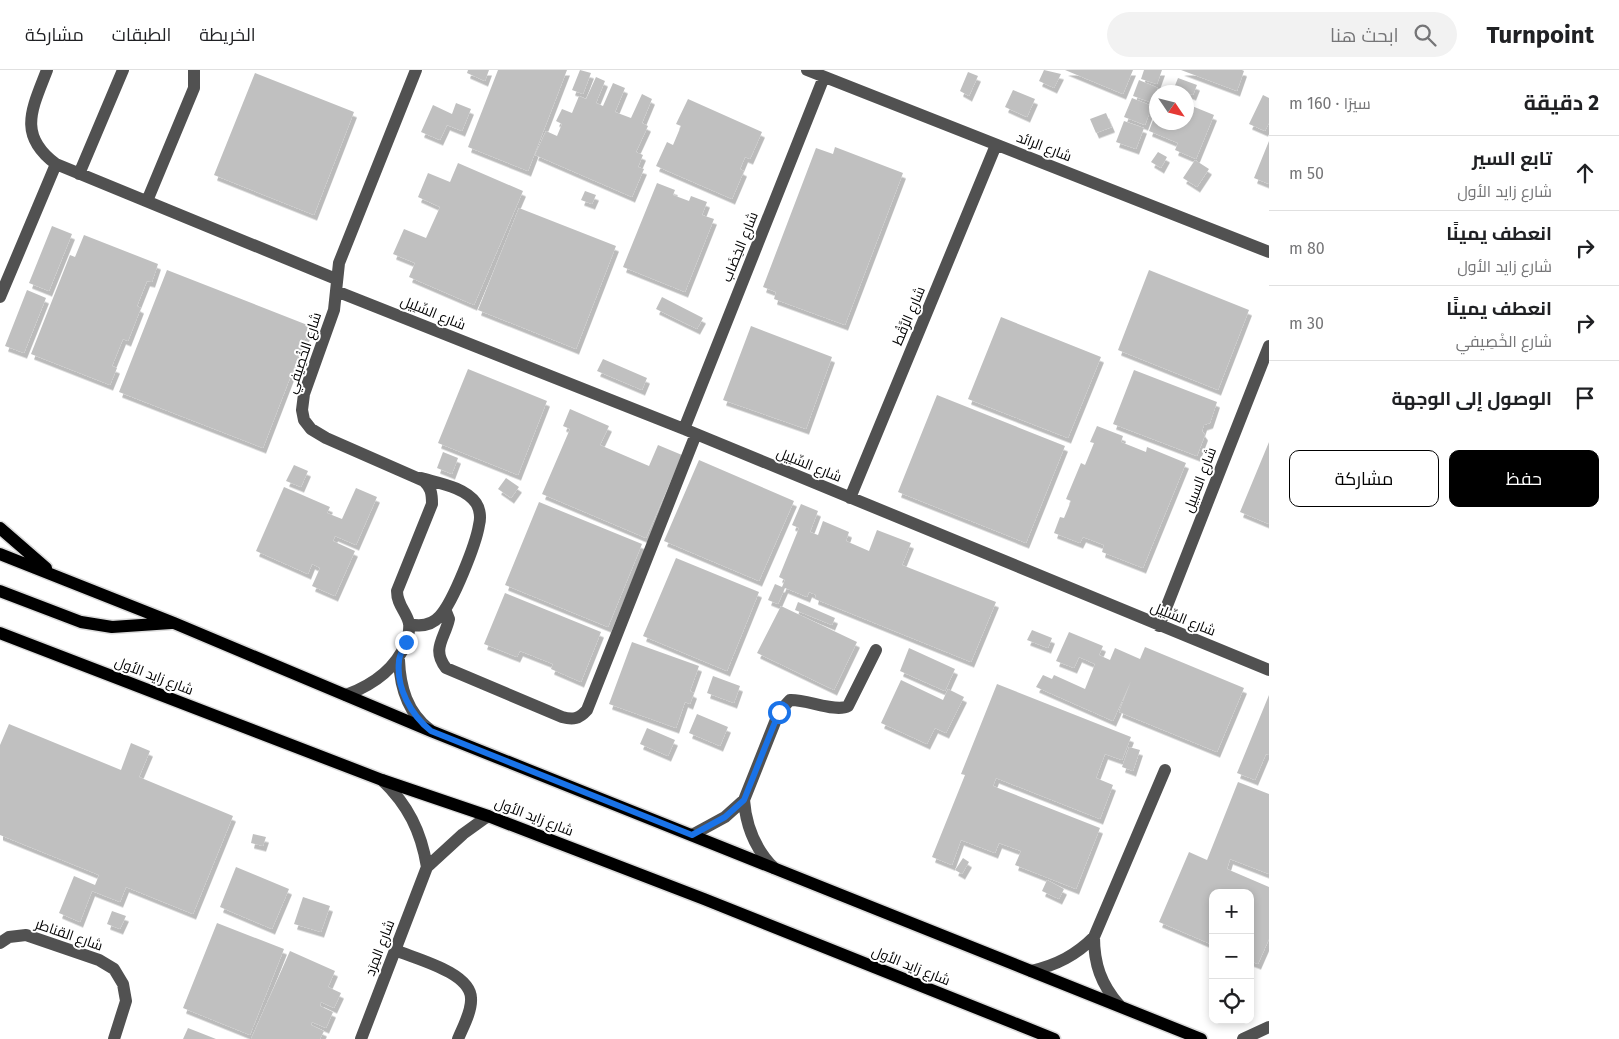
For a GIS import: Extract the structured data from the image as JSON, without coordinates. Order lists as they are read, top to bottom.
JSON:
{
  "streets": {
    "main road": ["شارع زايد الأول"],
    "street": [
      "شارع الرائد",
      "شارع الخِضَاب",
      "شارع السِّلِيل",
      "شارع الرَّقْط",
      "شارع الخْصِيفي",
      "شارع السبيل",
      "شارع القناطر",
      "شارع المِرَد"
    ]
  },
  "crossings": [
    ["شارع الرائد", "شارع الخِضَاب"],
    ["شارع الرائد", "شارع الرَّقْط"],
    ["شارع الخِضَاب", "شارع السِّلِيل"],
    ["شارع السِّلِيل", "شارع الرَّقْط"],
    ["شارع السِّلِيل", "شارع الخْصِيفي"],
    ["شارع السِّلِيل", "شارع السبيل"],
    ["شارع زايد الأول", "شارع المِرَد"]
  ],
  "north": "bottom right",
  "page": {
    "header": "Turnpoint",
    "search": "ابحث هنا",
    "nav": ["الخريطة", "الطبقات", "مشاركة"],
    "heading": ["2 دقيقة", "سيرًا · 160 m"],
    "list": [
      ["تابع السير", "شارع زايد الأول", "50 m"],
      ["انعطف يمينًا", "شارع زايد الأول", "80 m"],
      ["انعطف يمينًا", "شارع الخْصِيفي", "30 m"],
      "الوصول إلى الوجهة"
    ],
    "buttons": ["حفظ", "مشاركة"],
    "map_buttons": ["+", "−"]
  }
}
